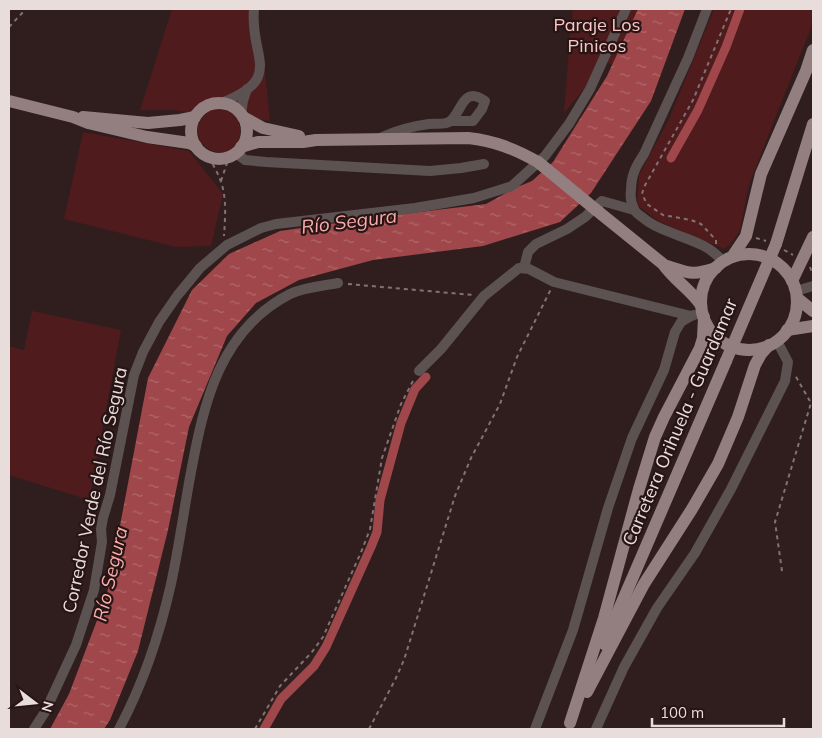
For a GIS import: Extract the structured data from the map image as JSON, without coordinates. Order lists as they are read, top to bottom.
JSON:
{
  "streets": {
    "main road": ["Carretera Orihuela - Guardamar"],
    "street": ["Corredor Verde del Río Segura"]
  },
  "water": ["Río Segura"],
  "parks": ["Paraje Los Pinicos"],
  "scale_bar": "100 m",
  "north": "right"
}
